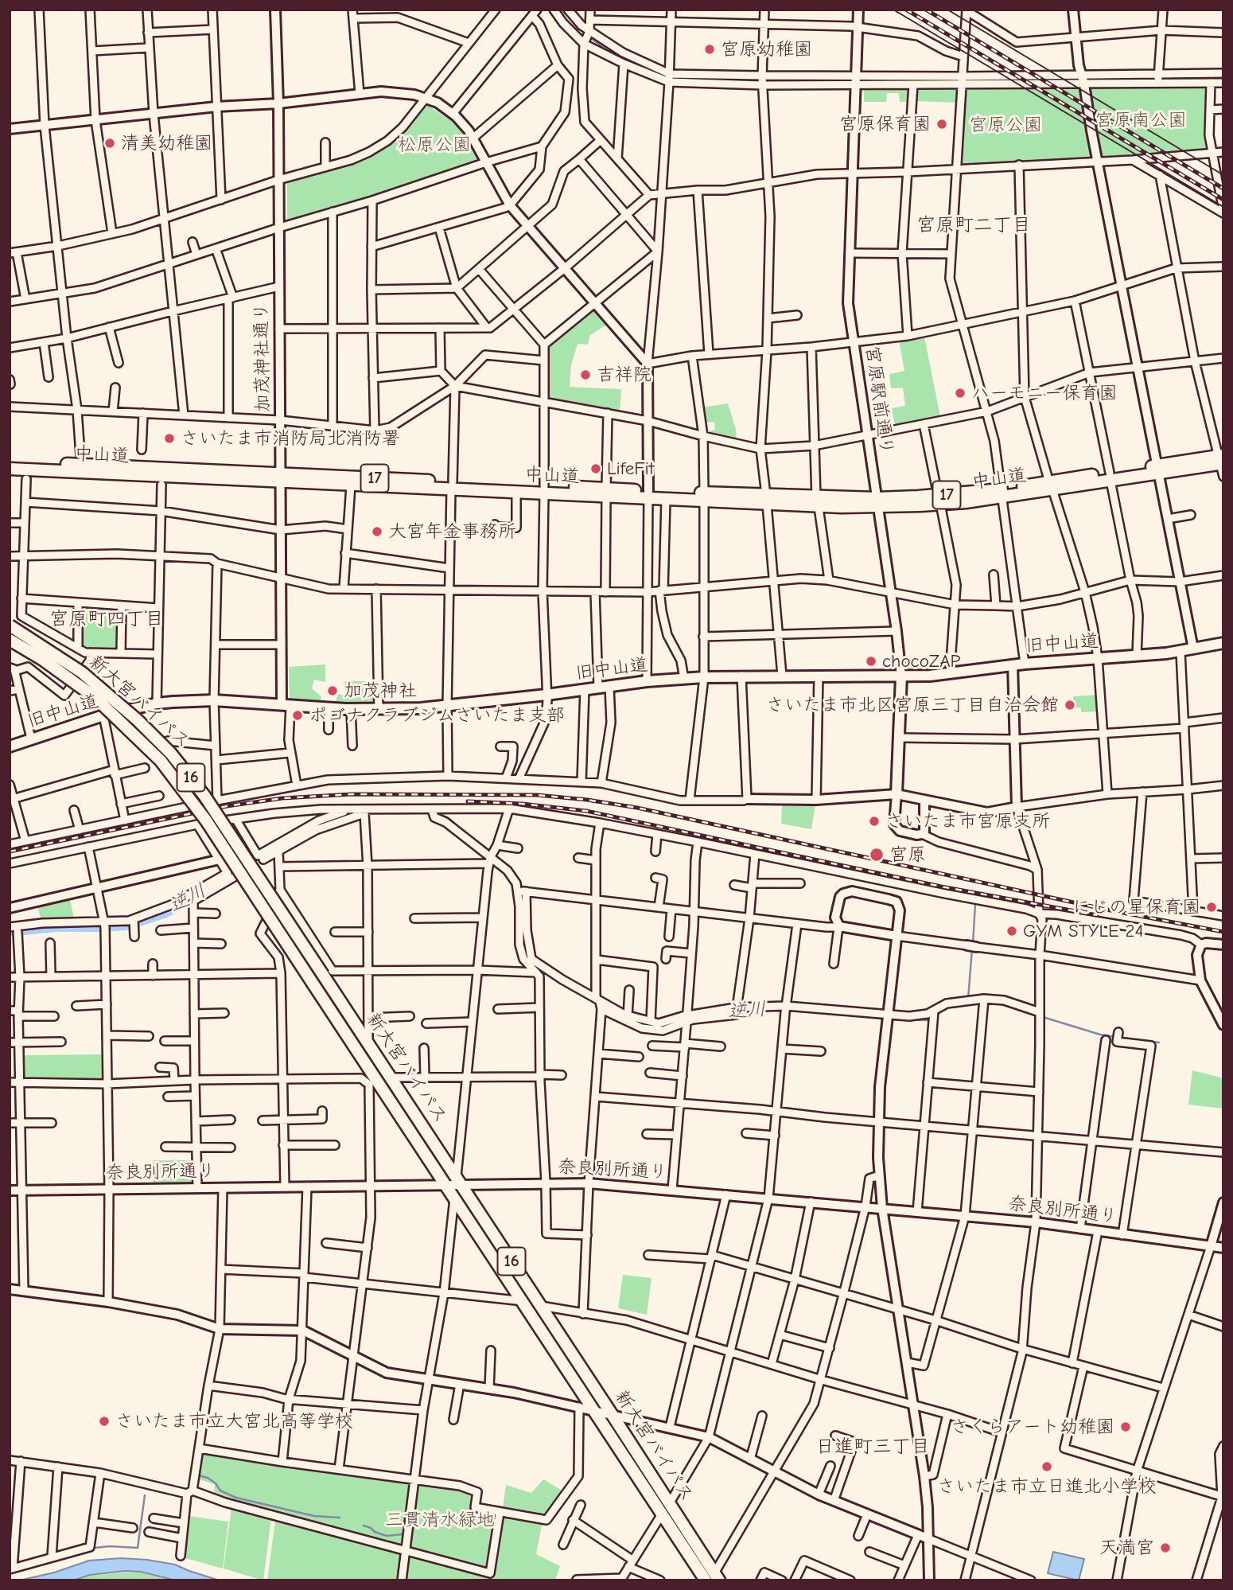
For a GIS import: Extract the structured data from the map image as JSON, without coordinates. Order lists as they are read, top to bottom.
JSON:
{
  "streets": {
    "highway": [
      "中山道",
      "17",
      "新大宮バイパス",
      "16"
    ],
    "main road": ["宮原駅前通り", "旧中山道"],
    "street": ["加茂神社通り", "奈良別所通り"]
  },
  "crossings": [
    ["加茂神社通り", "中山道"],
    ["加茂神社通り", "旧中山道"],
    ["宮原駅前通り", "中山道"],
    ["宮原駅前通り", "旧中山道"],
    ["新大宮バイパス", "奈良別所通り"]
  ],
  "districts": ["宮原町二丁目", "宮原町四丁目", "日進町三丁目"],
  "water": ["逆川"],
  "parks": [
    "宮原南公園",
    "宮原公園",
    "松原公園",
    "三貫清水緑地"
  ],
  "places": [
    "宮原幼稚園",
    "宮原保育園",
    "清美幼稚園",
    "吉祥院",
    "ハーモニー保育園",
    "さいたま市消防局北消防署",
    "LifeFit",
    "大宮年金事務所",
    "chocoZAP",
    "加茂神社",
    "さいたま市北区宮原三丁目自治会館",
    "ポゴナクラブジムさいたま支部",
    "さいたま市宮原支所",
    "宮原",
    "にじの星保育園",
    "GYM STYLE 24",
    "さいたま市立大宮北高等学校",
    "さくらアート幼稚園",
    "さいたま市立日進北小学校",
    "天満宮"
  ]
}
